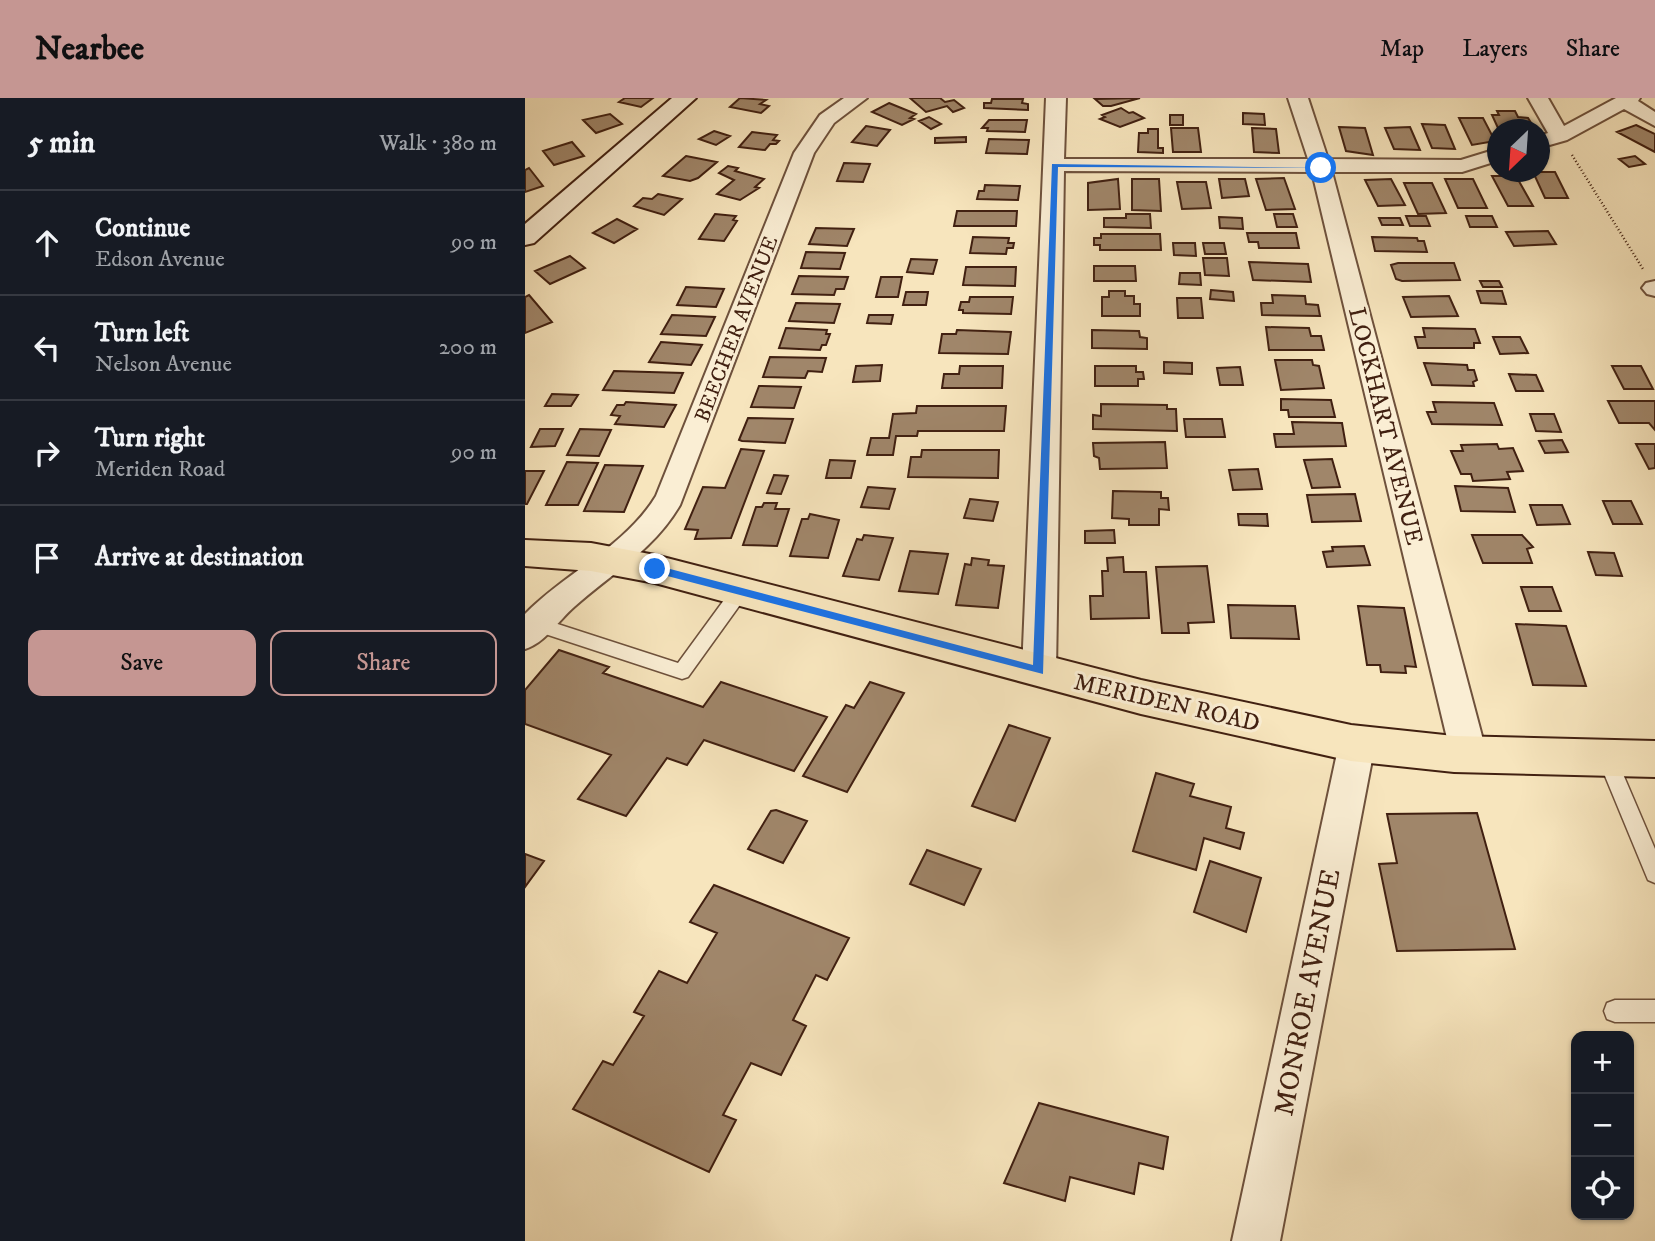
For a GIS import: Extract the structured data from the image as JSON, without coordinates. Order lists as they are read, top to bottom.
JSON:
{
  "streets": {
    "main road": ["MERIDEN ROAD"],
    "street": ["BEECHER AVENUE", "LOCKHART AVENUE", "MONROE AVENUE"]
  },
  "crossings": [
    ["BEECHER AVENUE", "MERIDEN ROAD"],
    ["LOCKHART AVENUE", "MERIDEN ROAD"],
    ["MERIDEN ROAD", "MONROE AVENUE"]
  ],
  "north": "bottom left",
  "page": {
    "header": "Nearbee",
    "nav": ["Map", "Layers", "Share"],
    "heading": ["5 min", "Walk · 380 m"],
    "list": [
      ["Continue", "Edson Avenue", "90 m"],
      ["Turn left", "Nelson Avenue", "200 m"],
      ["Turn right", "Meriden Road", "90 m"],
      "Arrive at destination"
    ],
    "buttons": ["Save", "Share"],
    "map_buttons": ["+", "−"]
  }
}
